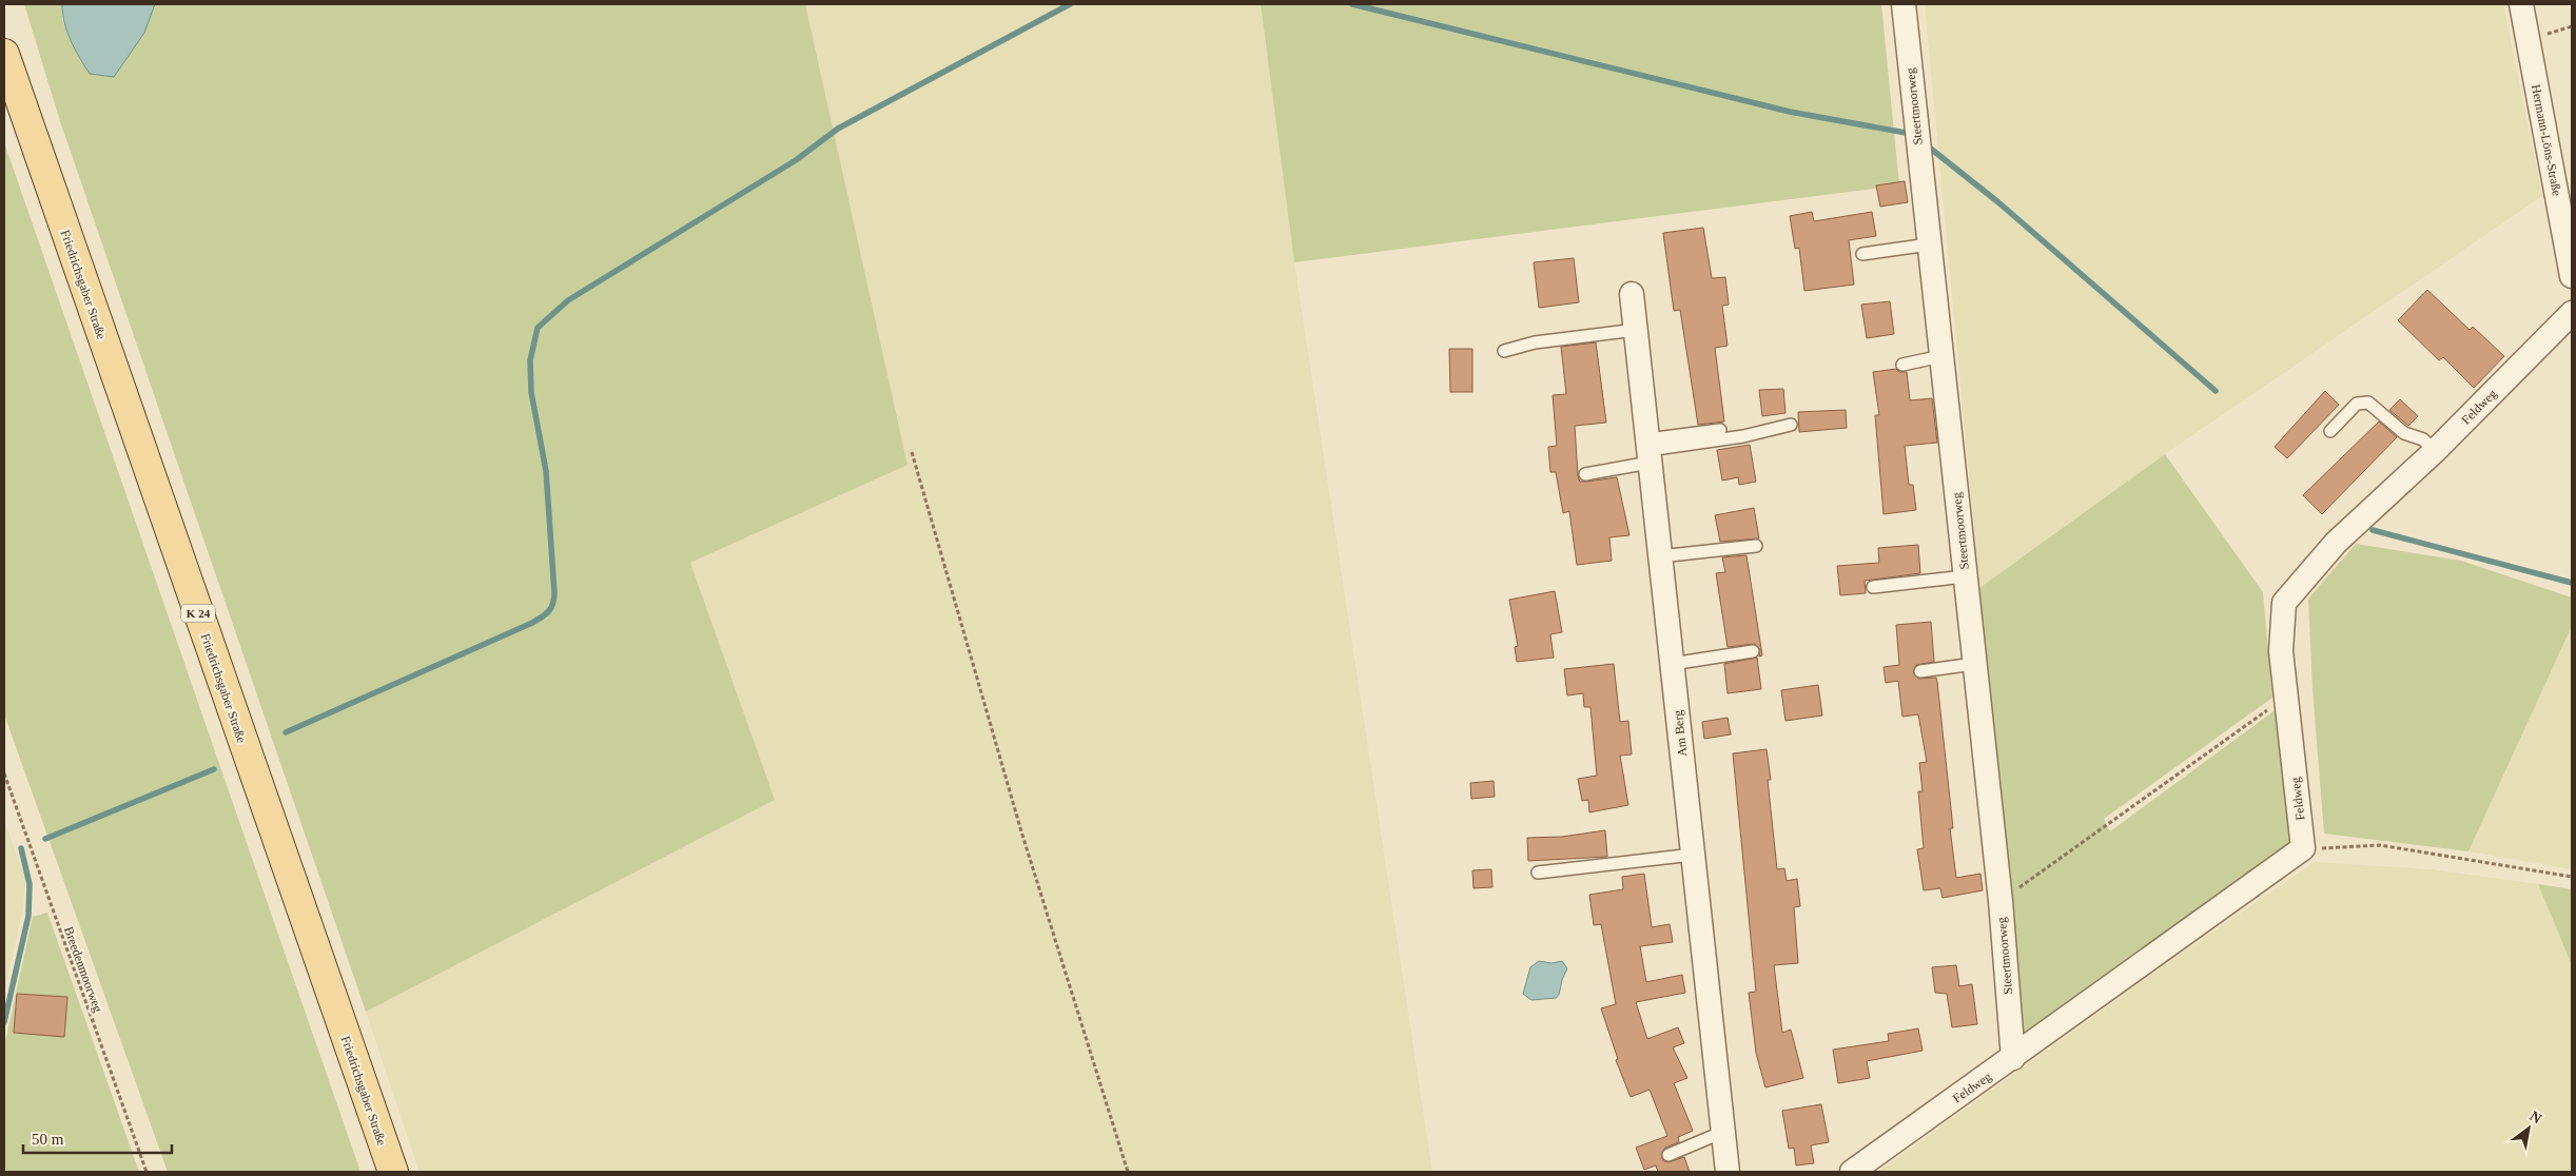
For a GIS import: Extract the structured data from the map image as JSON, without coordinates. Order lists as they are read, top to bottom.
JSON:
{
  "streets": {
    "main road": ["Friedrichsgaber Straße", "K 24"],
    "street": [
      "Steertmoorweg",
      "Hermann-Löns-Straße",
      "Feldweg",
      "Am Berg"
    ],
    "path": ["Breedenmoorweg"]
  },
  "crossings": [
    ["Steertmoorweg", "Feldweg"]
  ],
  "scale_bar": "50 m",
  "north": "top right"
}
